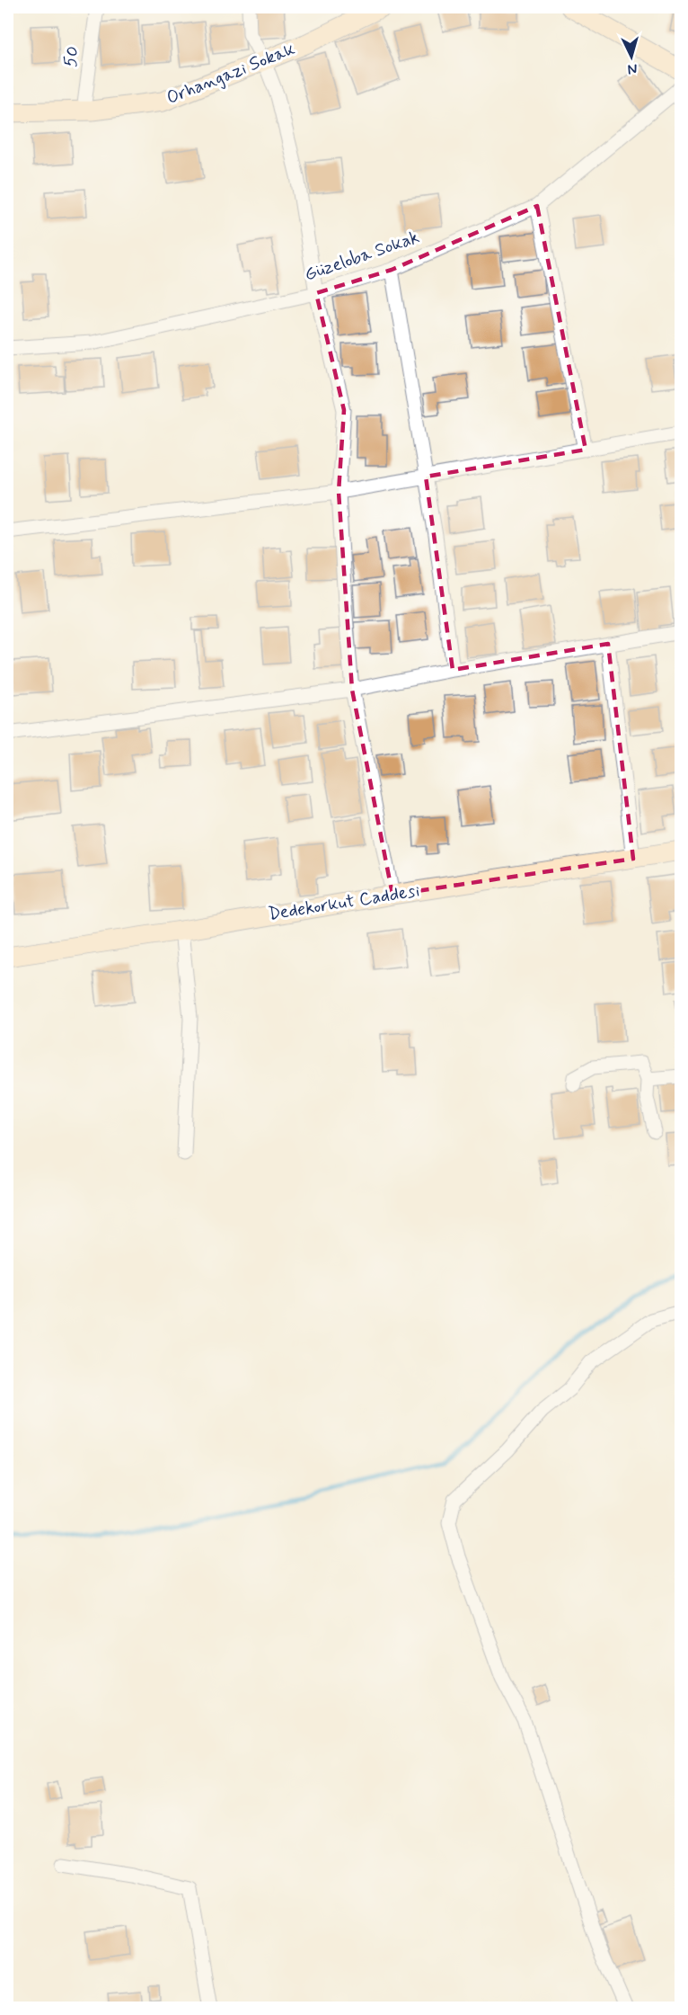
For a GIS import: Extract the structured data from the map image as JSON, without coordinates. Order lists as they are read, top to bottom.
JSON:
{
  "streets": {
    "street": [
      "50",
      "Orhangazi Sokak",
      "Güzeloba Sokak",
      "Dedekorkut Caddesi"
    ]
  },
  "crossings": [
    ["50", "Orhangazi Sokak"]
  ],
  "north": "bottom"
}
